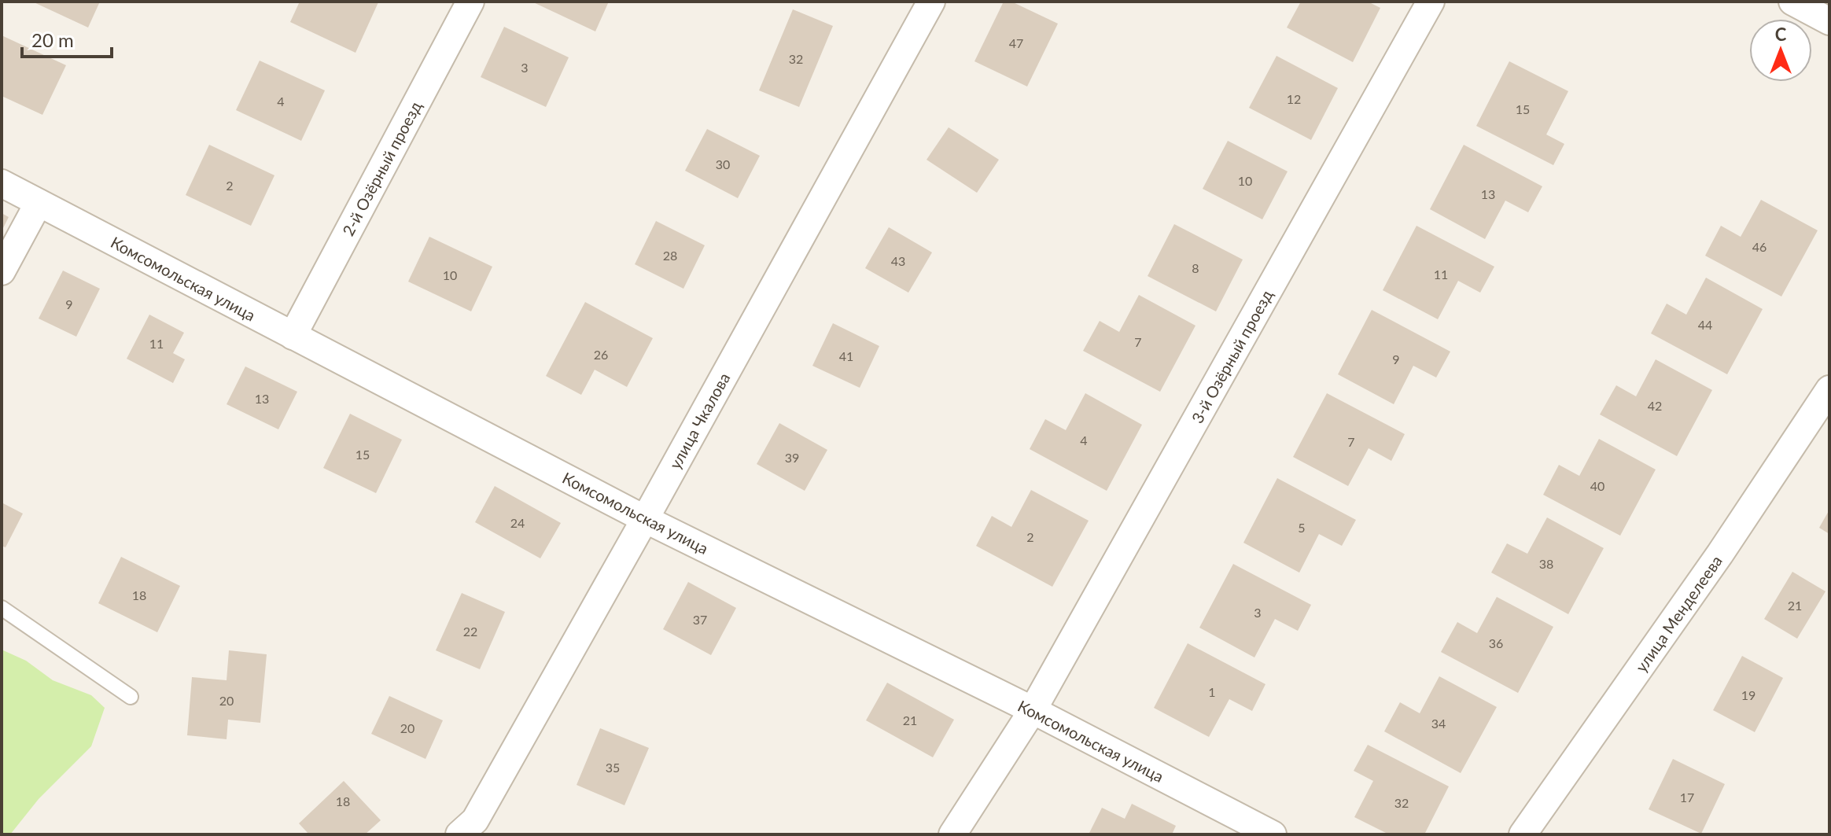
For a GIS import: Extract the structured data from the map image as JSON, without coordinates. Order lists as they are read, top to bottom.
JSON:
{
  "streets": {
    "street": [
      "2-й Озёрный проезд",
      "Комсомольская улица",
      "3-й Озёрный проезд",
      "улица Чкалова",
      "улица Менделеева"
    ]
  },
  "crossings": [
    ["2-й Озёрный проезд", "Комсомольская улица"],
    ["Комсомольская улица", "3-й Озёрный проезд"],
    ["Комсомольская улица", "улица Чкалова"]
  ],
  "house_numbers": [
    "47",
    "32",
    "3",
    "12",
    "4",
    "15",
    "30",
    "10",
    "2",
    "13",
    "46",
    "28",
    "43",
    "8",
    "11",
    "10",
    "9",
    "44",
    "7",
    "11",
    "26",
    "41",
    "9",
    "13",
    "42",
    "4",
    "7",
    "15",
    "39",
    "40",
    "24",
    "5",
    "2",
    "38",
    "18",
    "21",
    "3",
    "37",
    "22",
    "36",
    "1",
    "19",
    "20",
    "21",
    "34",
    "20",
    "35",
    "17",
    "18",
    "32"
  ],
  "scale_bar": "20 m",
  "north": "top"
}
